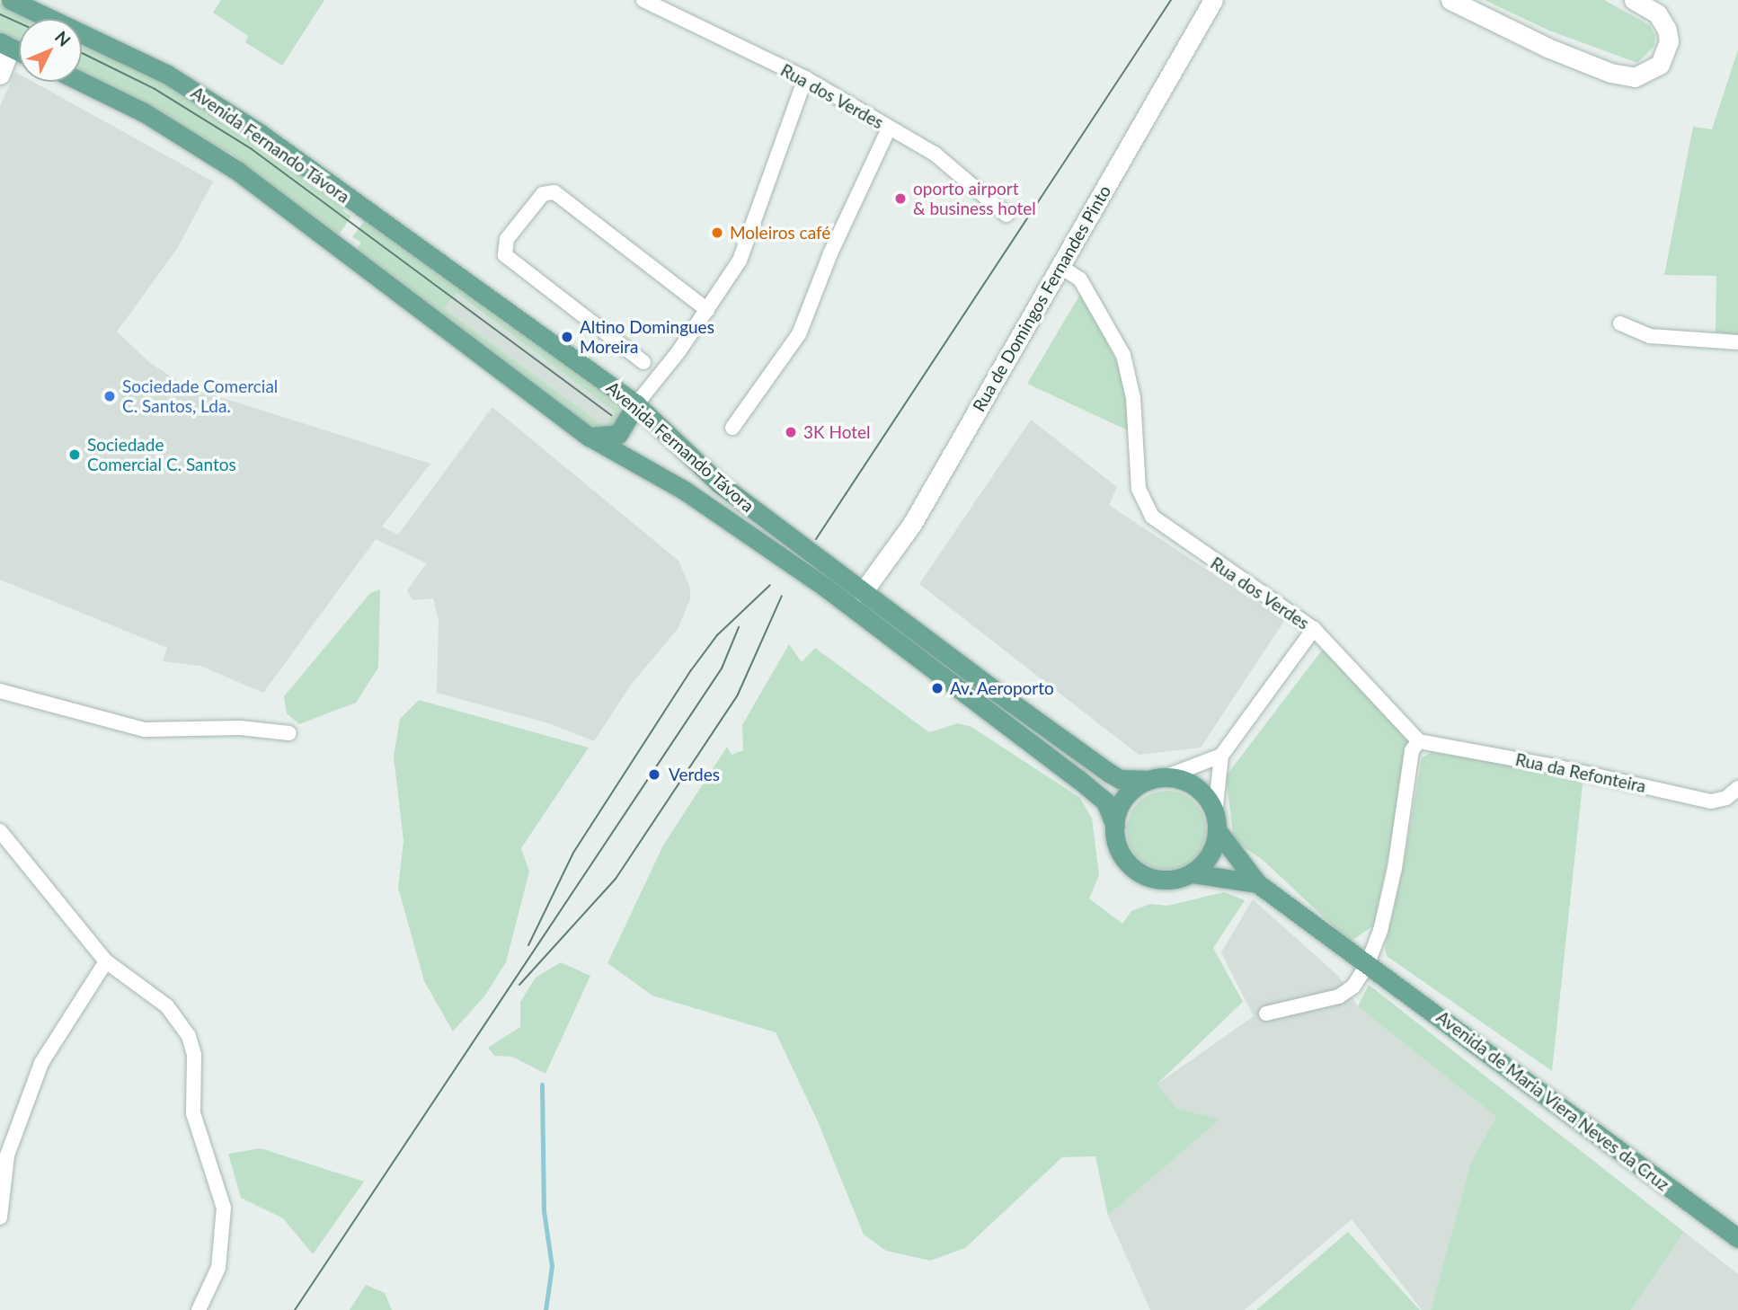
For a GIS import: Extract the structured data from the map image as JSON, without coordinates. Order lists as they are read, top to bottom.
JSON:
{
  "streets": {
    "main road": ["Avenida Fernando Távora", "Rua de Domingos Fernandes Pinto", "Avenida de Maria Viera Neves da Cruz"],
    "street": ["Rua dos Verdes", "Rua da Refonteira"]
  },
  "crossings": [
    ["Rua dos Verdes", "Rua de Domingos Fernandes Pinto"],
    ["Rua dos Verdes", "Rua da Refonteira"],
    ["Avenida Fernando Távora", "Rua de Domingos Fernandes Pinto"]
  ],
  "places": [
    "oporto airport & business hotel",
    "Moleiros café",
    "Altino Domingues Moreira",
    "Sociedade Comercial C. Santos, Lda.",
    "3K Hotel",
    "Sociedade Comercial C. Santos",
    "Av. Aeroporto",
    "Verdes"
  ],
  "north": "top right"
}
